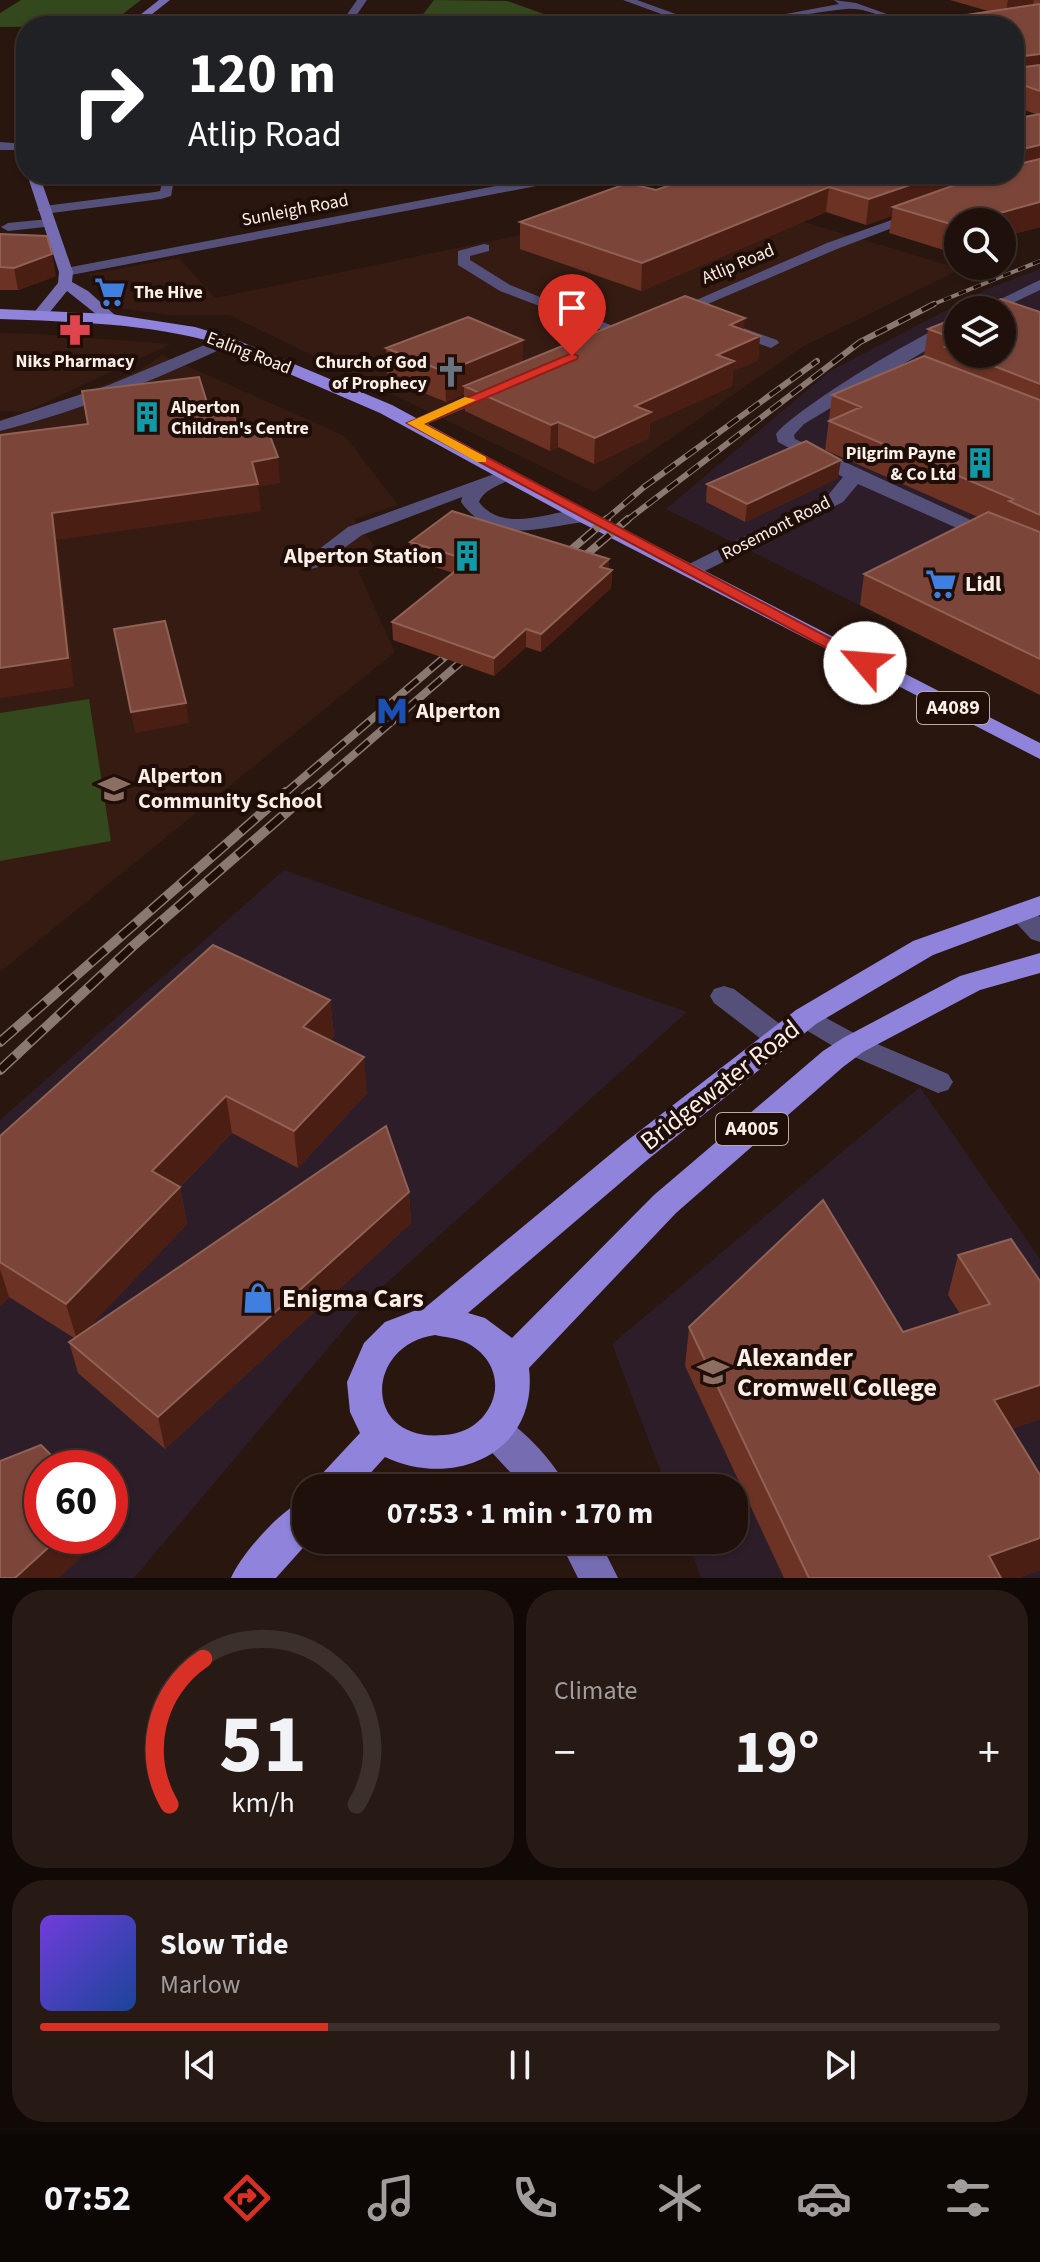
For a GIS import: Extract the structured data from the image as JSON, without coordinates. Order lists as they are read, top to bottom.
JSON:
{
  "streets": {
    "main road": [
      "Ealing Road",
      "A4089",
      "Bridgewater Road",
      "A4005"
    ],
    "street": ["Sunleigh Road", "Atlip Road", "Rosemont Road"]
  },
  "crossings": [
    ["Ealing Road", "Rosemont Road"],
    ["Ealing Road", "A4089"],
    ["Bridgewater Road", "A4005"]
  ],
  "places": {
    "supermarket": ["The Hive", "Lidl"],
    "pharmacy": ["Niks Pharmacy"],
    "church": ["Church of God of Prophecy"],
    "building": ["Alperton Children's Centre", "Pilgrim Payne & Co Ltd", "Alperton Station"],
    "metro station": ["Alperton"],
    "school or university": ["Alperton Community School", "Alexander Cromwell College"],
    "shop": ["Enigma Cars"]
  },
  "page": {
    "turn": ["120 m", "Atlip Road"],
    "limit": "60",
    "trip": "07:53 · 1 min · 170 m",
    "tile": "Climate",
    "heat": ["−", "19°", "+"],
    "song": ["Slow Tide", "Marlow"],
    "tabs": "07:52",
    "gauge": ["51", "km/h"]
  }
}
